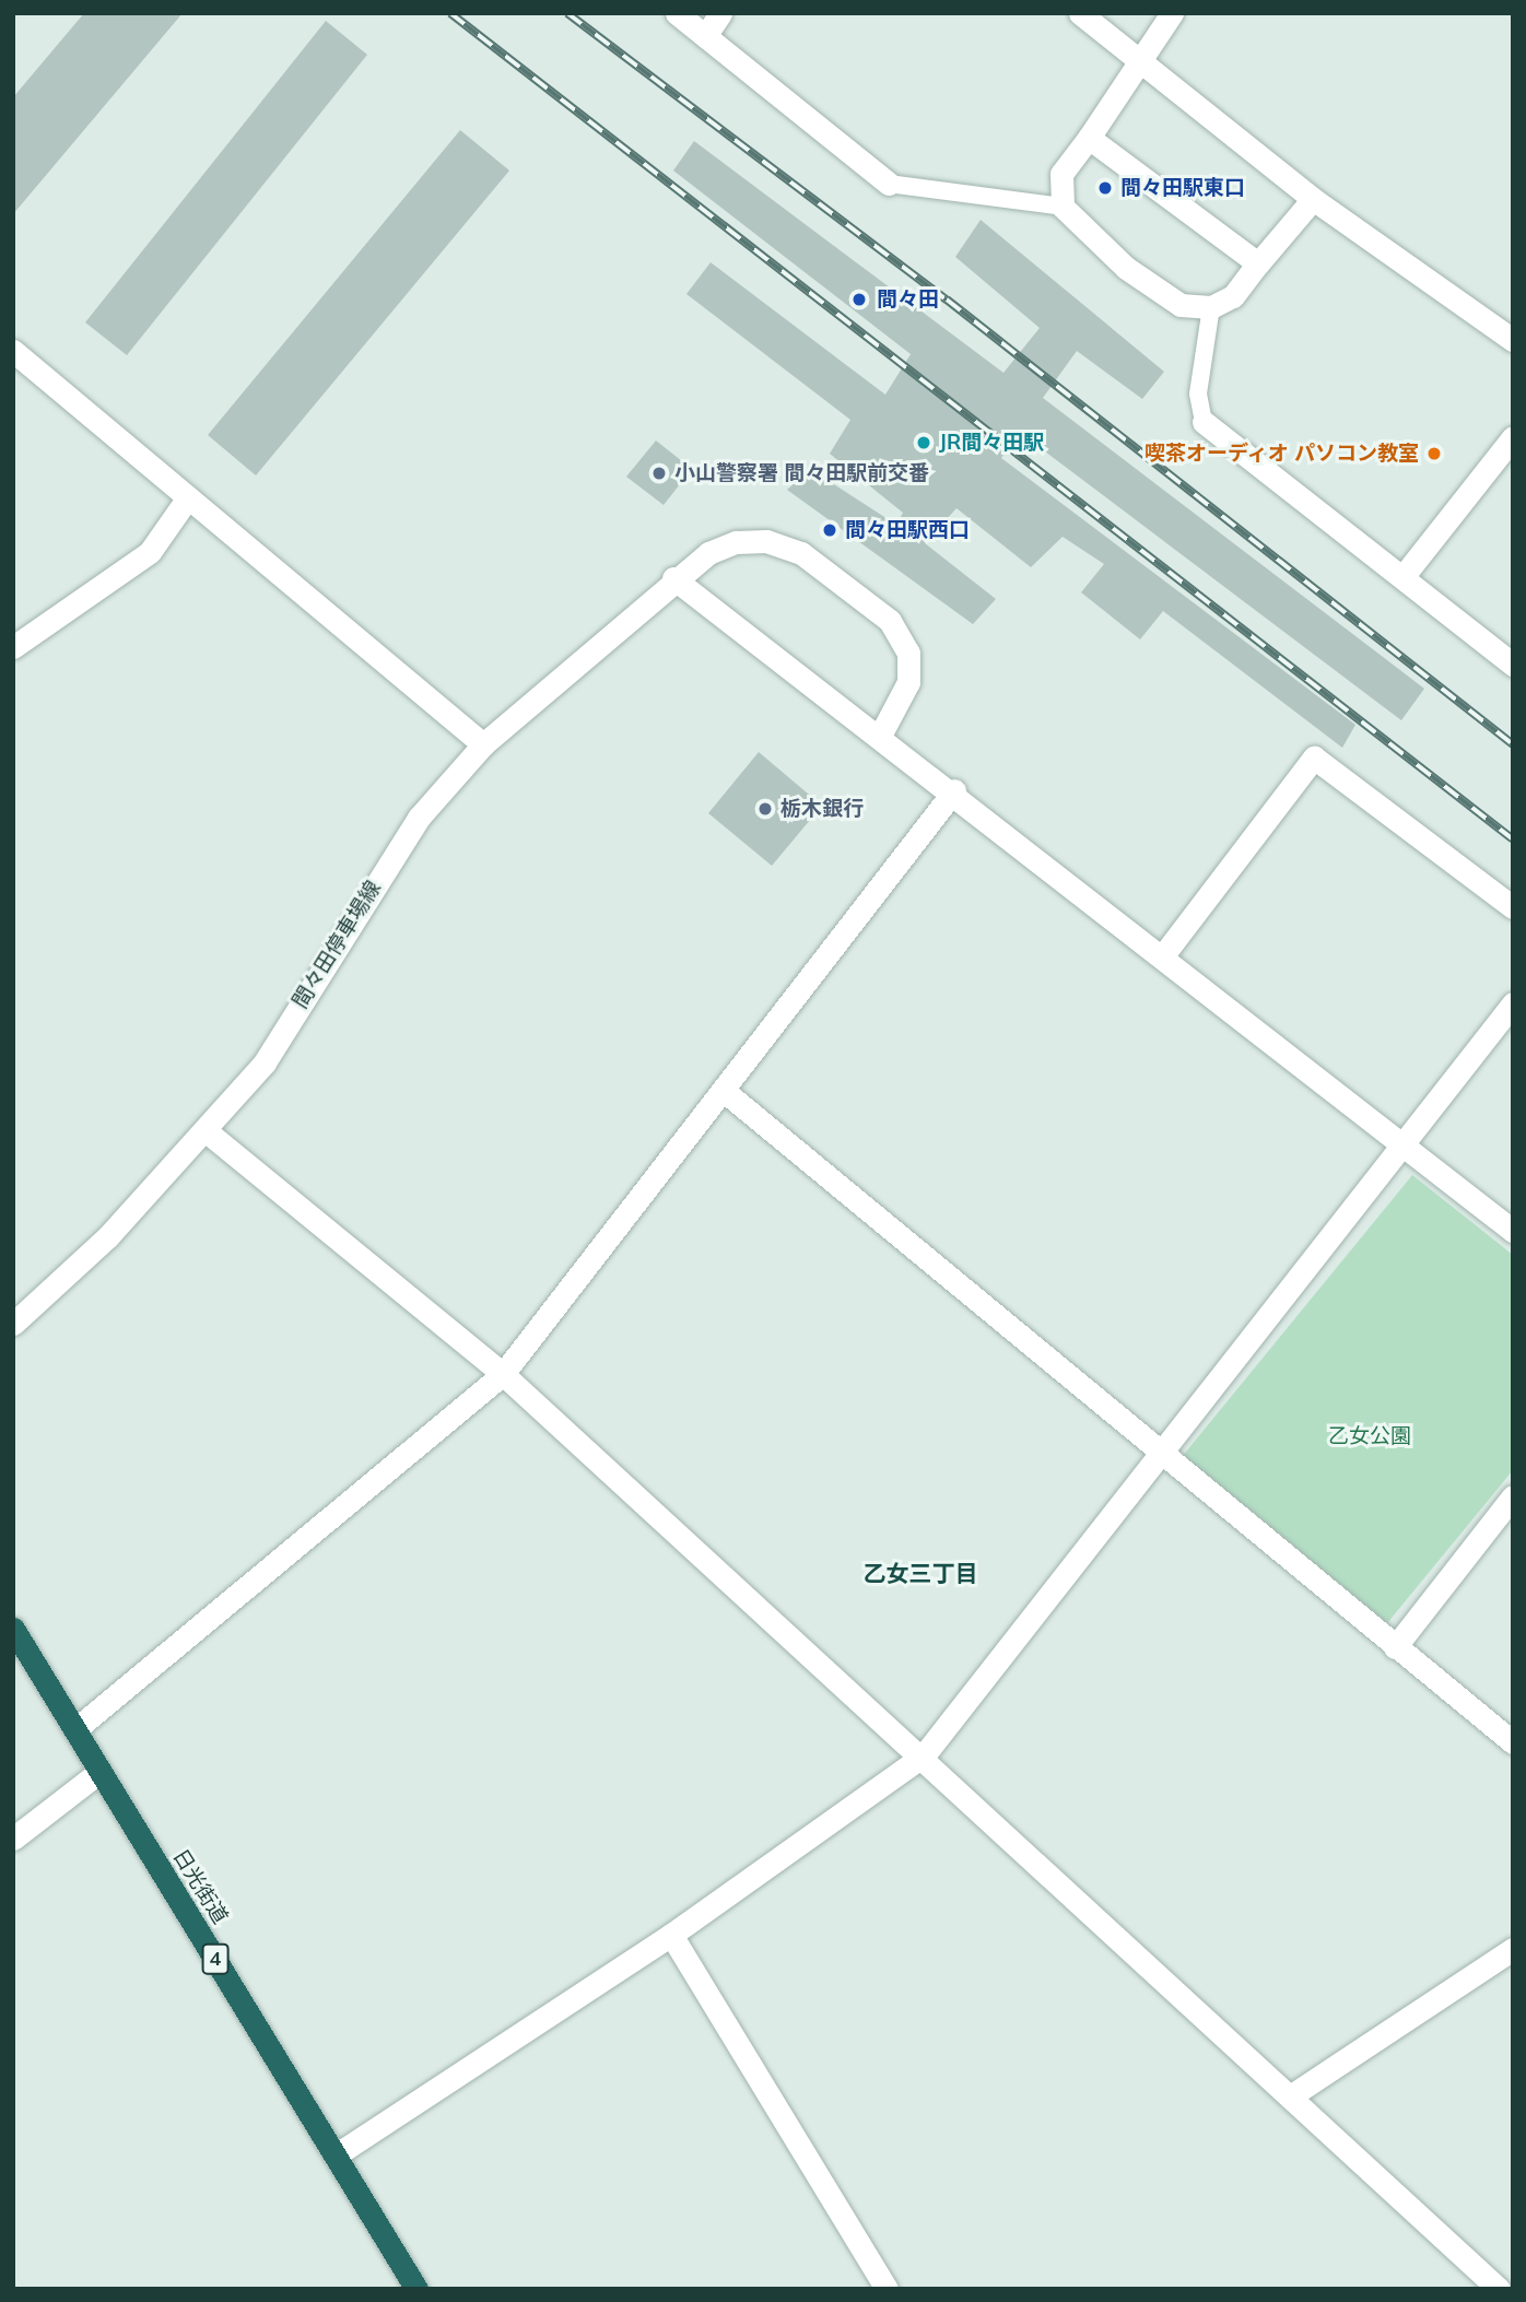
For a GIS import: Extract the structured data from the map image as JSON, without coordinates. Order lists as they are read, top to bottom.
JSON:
{
  "streets": {
    "highway": ["日光街道", "4"],
    "street": ["間々田停車場線"]
  },
  "districts": ["乙女三丁目"],
  "parks": ["乙女公園"],
  "places": [
    "間々田駅東口",
    "間々田",
    "JR間々田駅",
    "喫茶オーディオ パソコン教室",
    "小山警察署 間々田駅前交番",
    "間々田駅西口",
    "栃木銀行"
  ]
}
